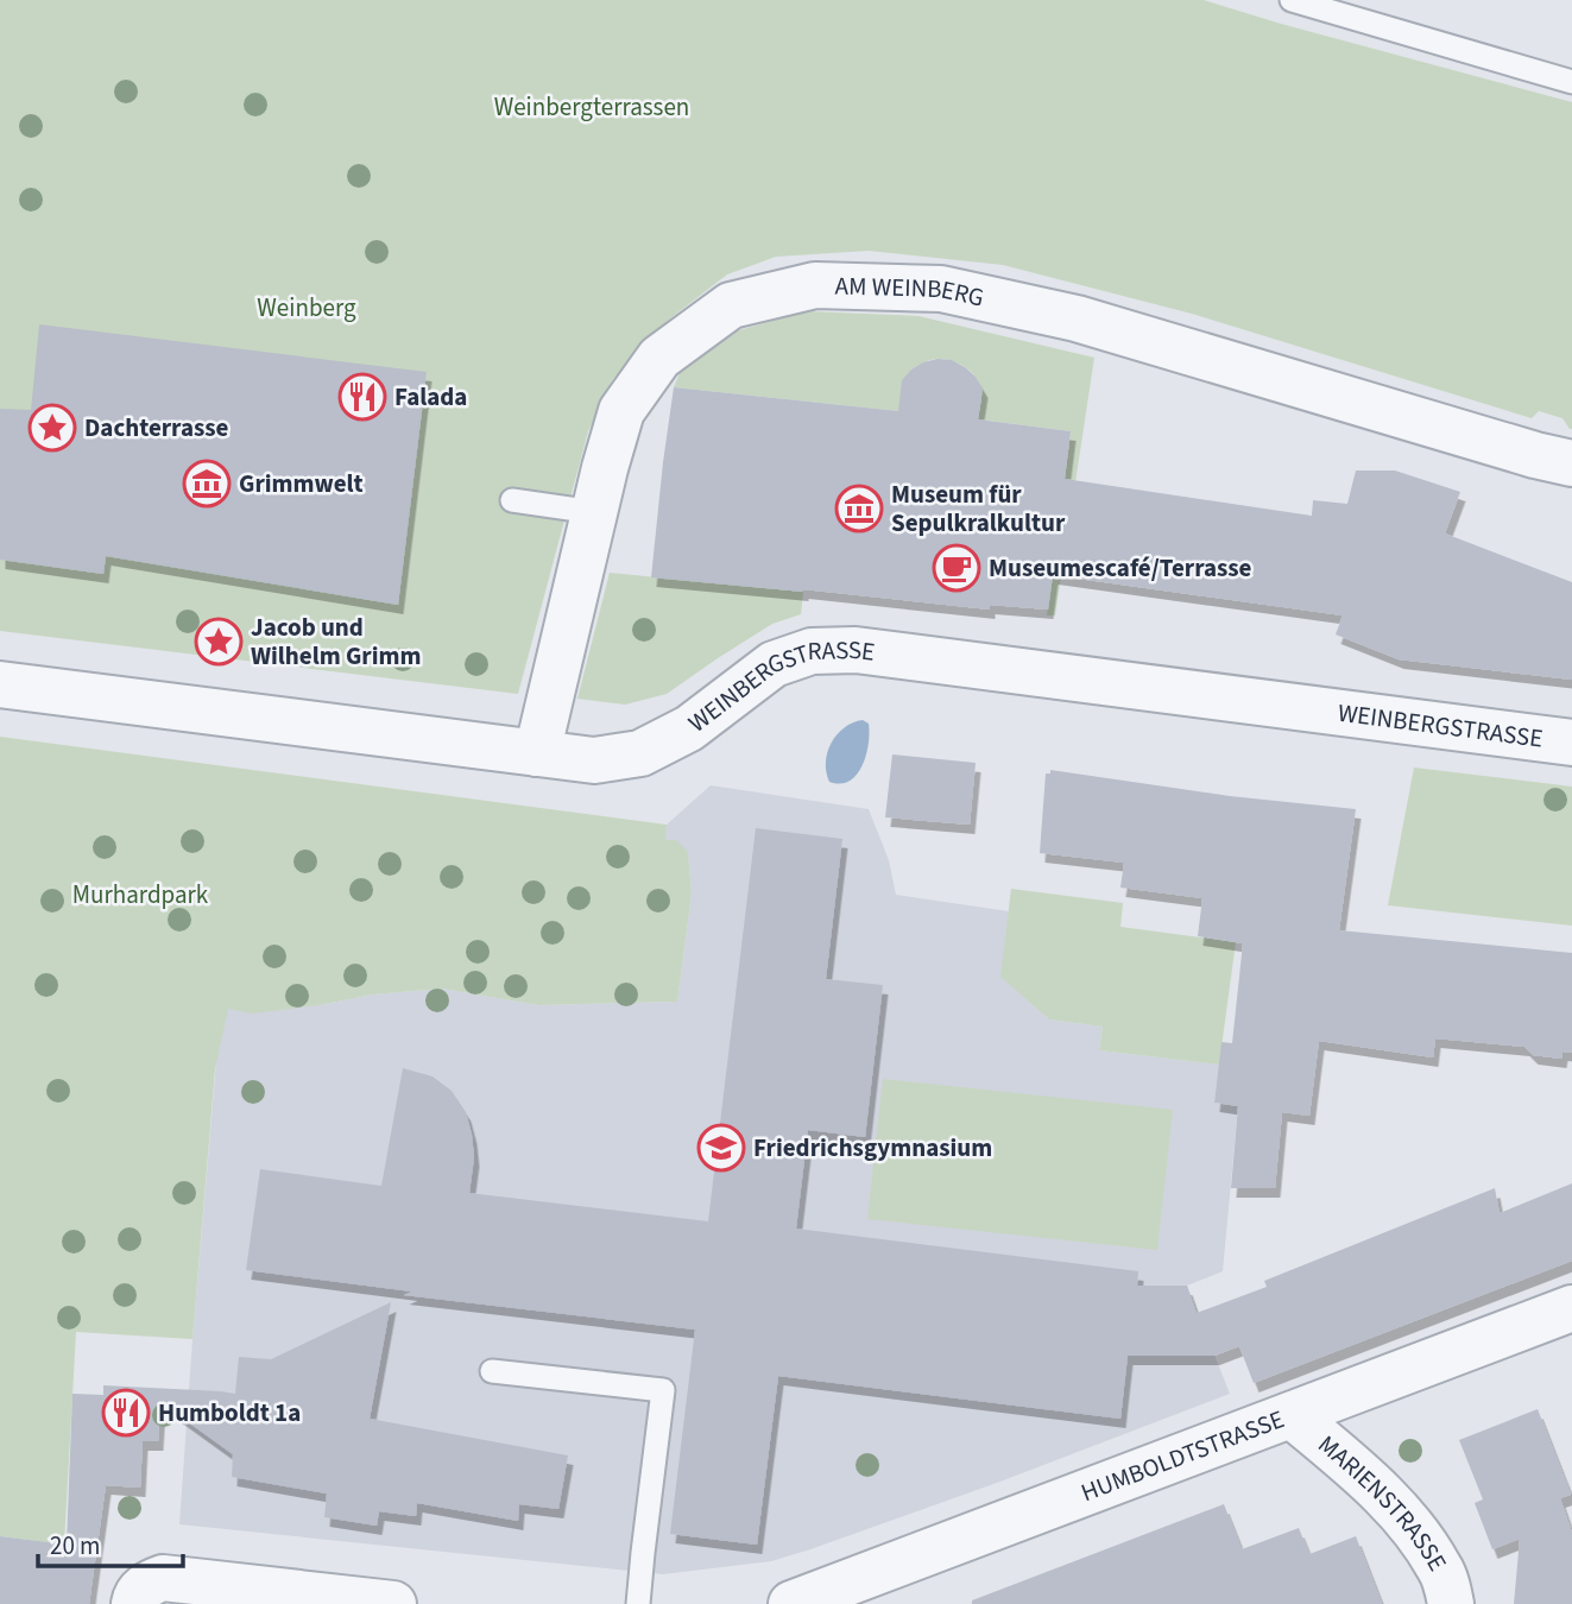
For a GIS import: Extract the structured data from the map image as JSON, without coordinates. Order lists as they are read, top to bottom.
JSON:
{
  "streets": {
    "street": [
      "AM WEINBERG",
      "WEINBERGSTRASSE",
      "HUMBOLDTSTRASSE",
      "MARIENSTRASSE"
    ]
  },
  "crossings": [
    ["AM WEINBERG", "WEINBERGSTRASSE"],
    ["HUMBOLDTSTRASSE", "MARIENSTRASSE"]
  ],
  "parks": ["Weinbergterrassen", "Weinberg", "Murhardpark"],
  "places": {
    "restaurant": ["Falada", "Humboldt 1a"],
    "place": ["Dachterrasse", "Jacob und Wilhelm Grimm"],
    "museum": ["Grimmwelt", "Museum für Sepulkralkultur"],
    "cafe": ["Museumescafé/Terrasse"],
    "school or university": ["Friedrichsgymnasium"]
  },
  "scale_bar": "20 m"
}
